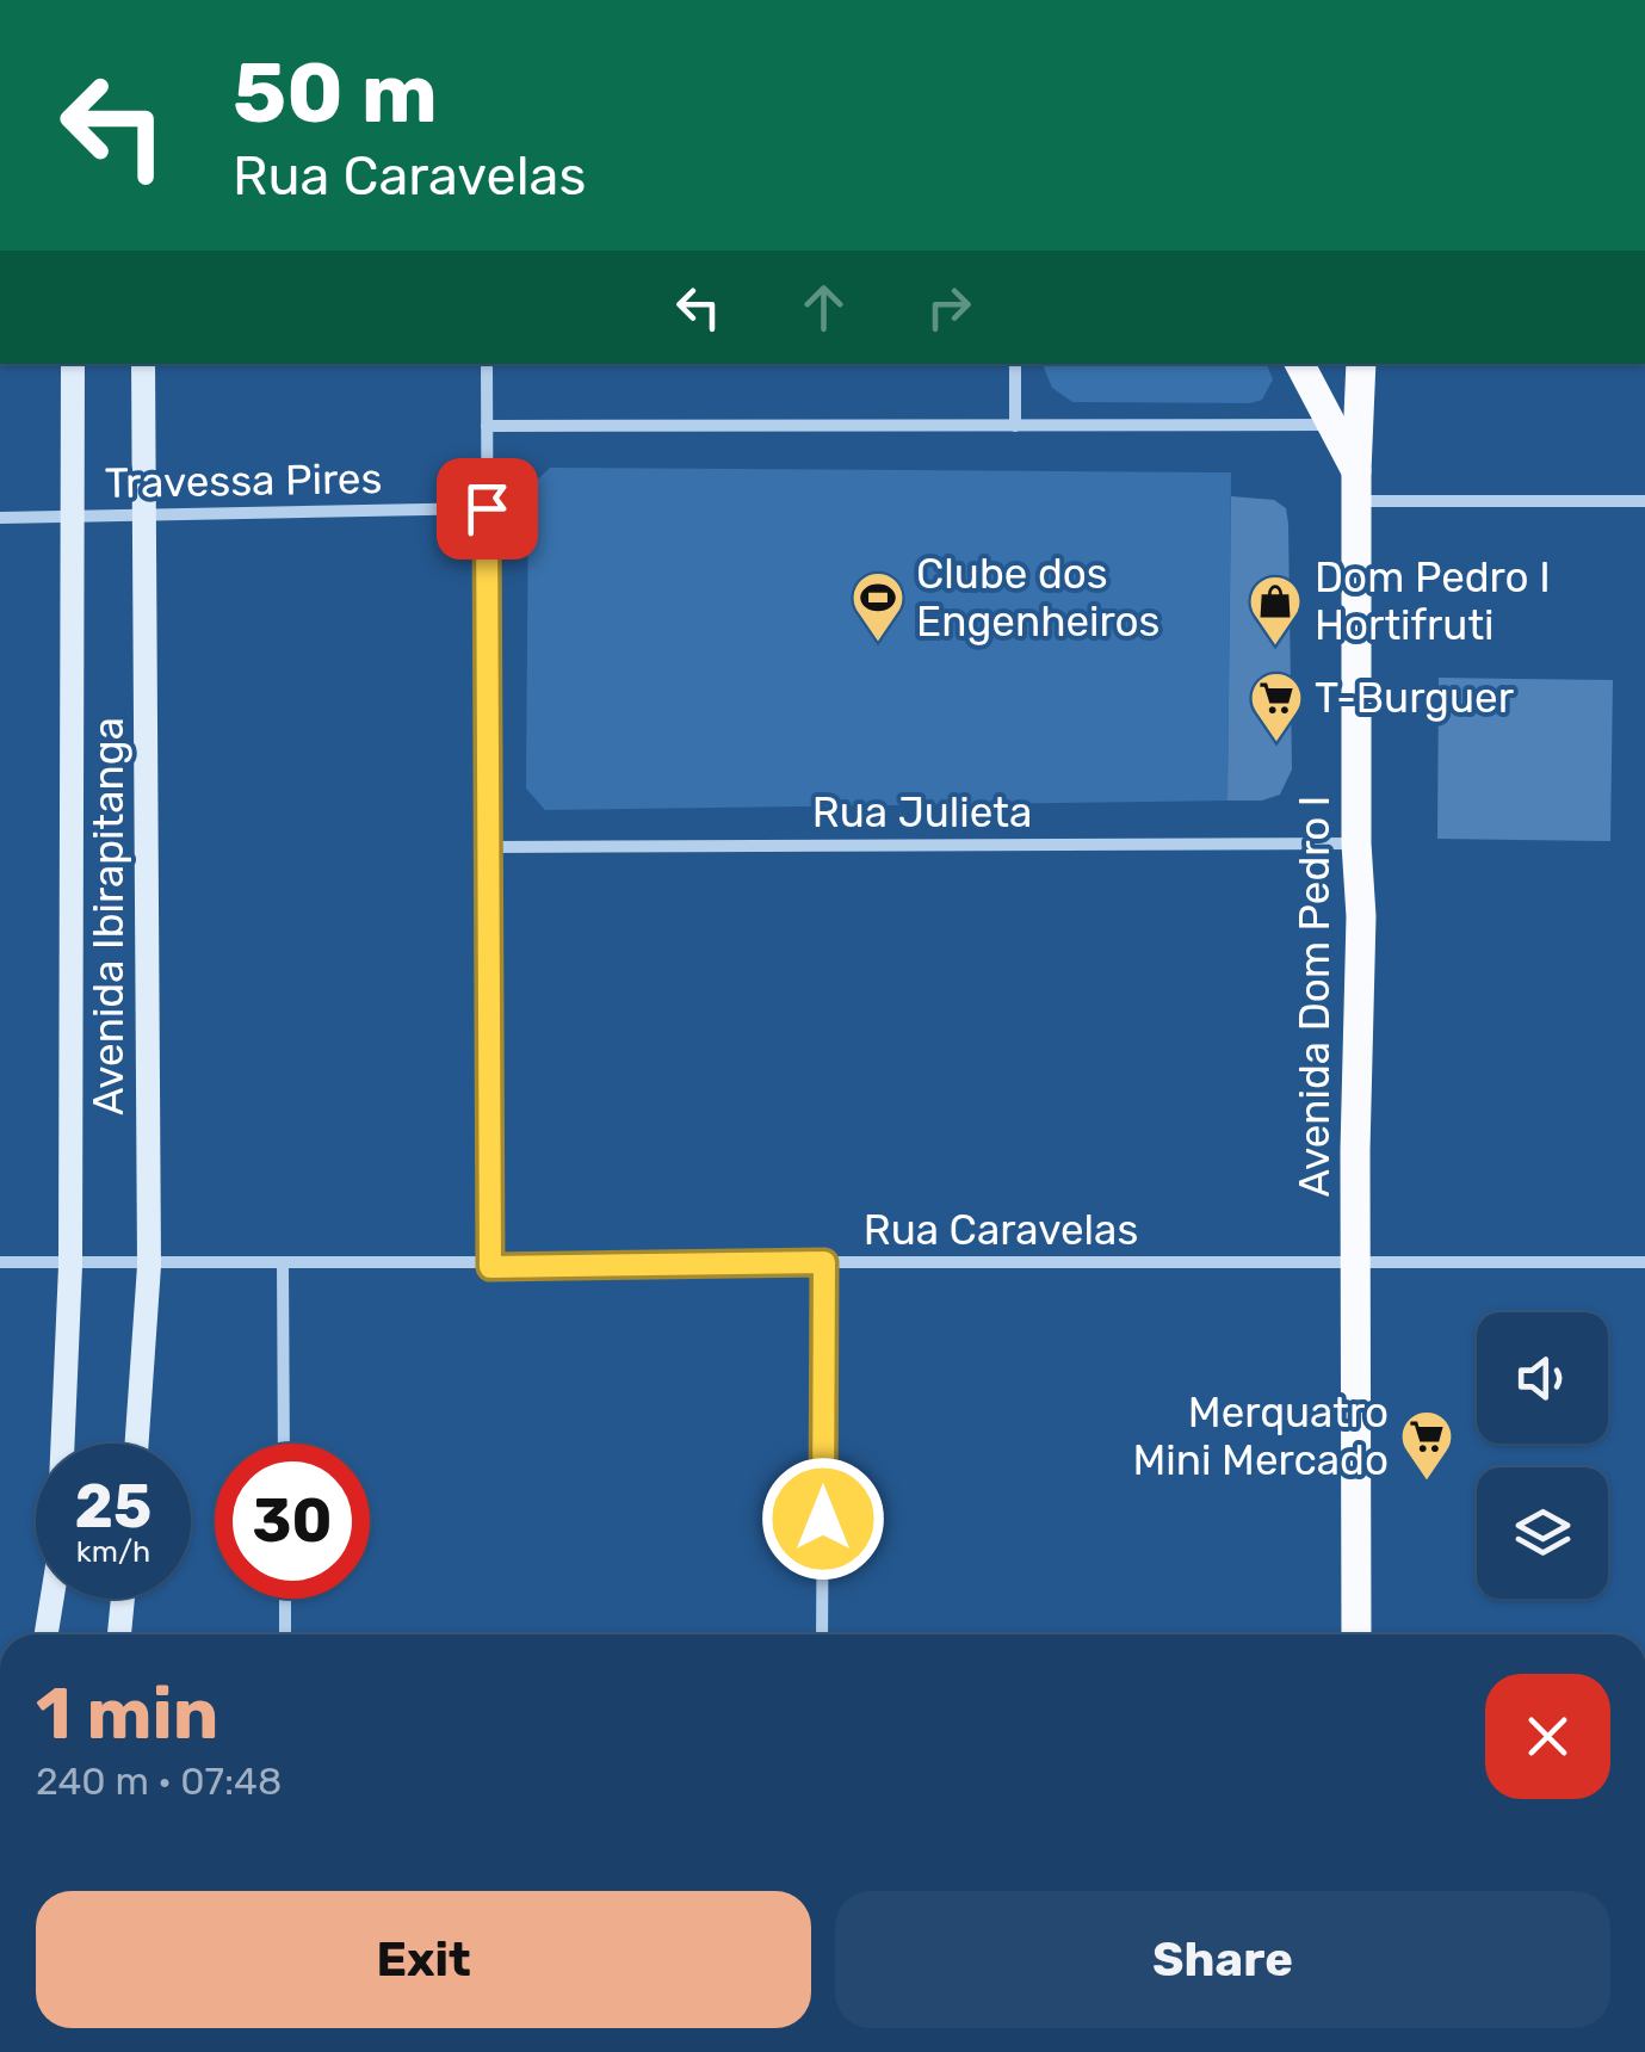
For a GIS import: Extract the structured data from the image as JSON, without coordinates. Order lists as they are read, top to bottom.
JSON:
{
  "streets": {
    "main road": ["Avenida Dom Pedro I"],
    "street": [
      "Travessa Pires",
      "Rua Julieta",
      "Avenida Ibirapitanga",
      "Rua Caravelas"
    ]
  },
  "crossings": [
    ["Travessa Pires", "Avenida Ibirapitanga"],
    ["Rua Julieta", "Avenida Dom Pedro I"],
    ["Avenida Ibirapitanga", "Rua Caravelas"],
    ["Avenida Dom Pedro I", "Rua Caravelas"]
  ],
  "places": {
    "sports": ["Clube dos Engenheiros"],
    "shop": ["Dom Pedro I Hortifruti"],
    "supermarket": ["T-Burguer", "Merquatro Mini Mercado"]
  },
  "page": {
    "turn": ["50 m", "Rua Caravelas"],
    "speed": "25 km/h",
    "limit": "30",
    "heading": ["1 min", "240 m · 07:48"],
    "buttons": ["Exit", "Share"]
  }
}
